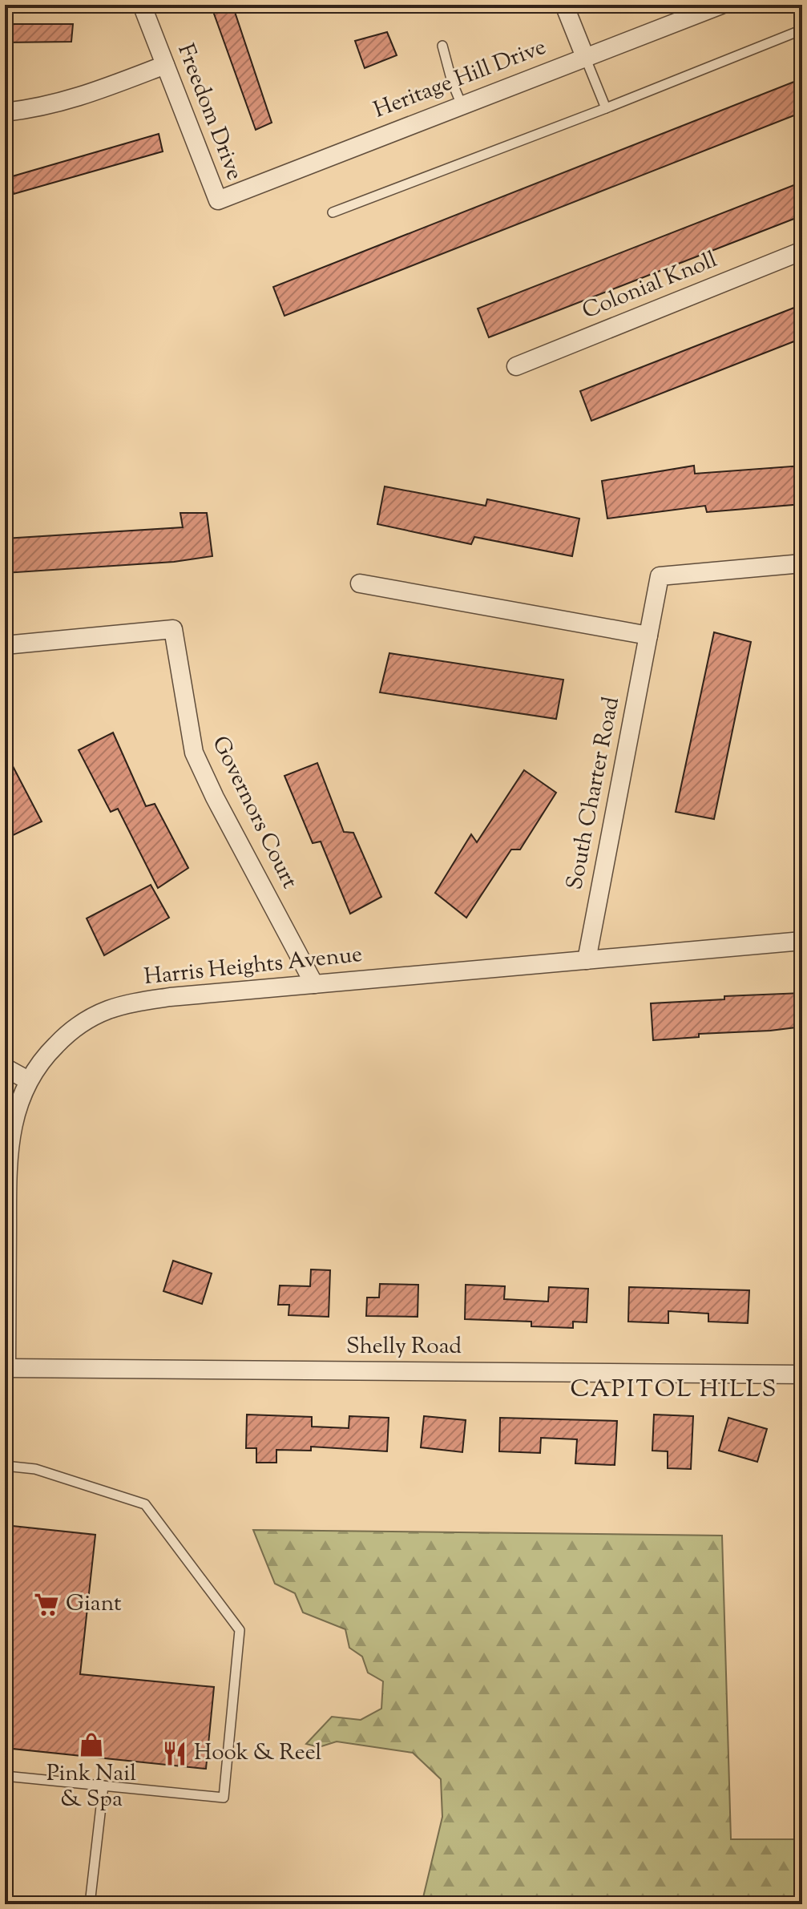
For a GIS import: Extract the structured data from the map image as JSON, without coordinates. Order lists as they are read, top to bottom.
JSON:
{
  "streets": {
    "street": [
      "Heritage Hill Drive",
      "Freedom Drive",
      "Colonial Knoll",
      "South Charter Road",
      "Governors Court",
      "Harris Heights Avenue",
      "Shelly Road"
    ]
  },
  "crossings": [
    ["Heritage Hill Drive", "Freedom Drive"],
    ["South Charter Road", "Harris Heights Avenue"],
    ["Governors Court", "Harris Heights Avenue"],
    ["Harris Heights Avenue", "Shelly Road"]
  ],
  "districts": ["CAPITOL HILLS"],
  "places": {
    "supermarket": ["Giant"],
    "shop": ["Pink Nail & Spa"],
    "restaurant": ["Hook & Reel"]
  }
}
